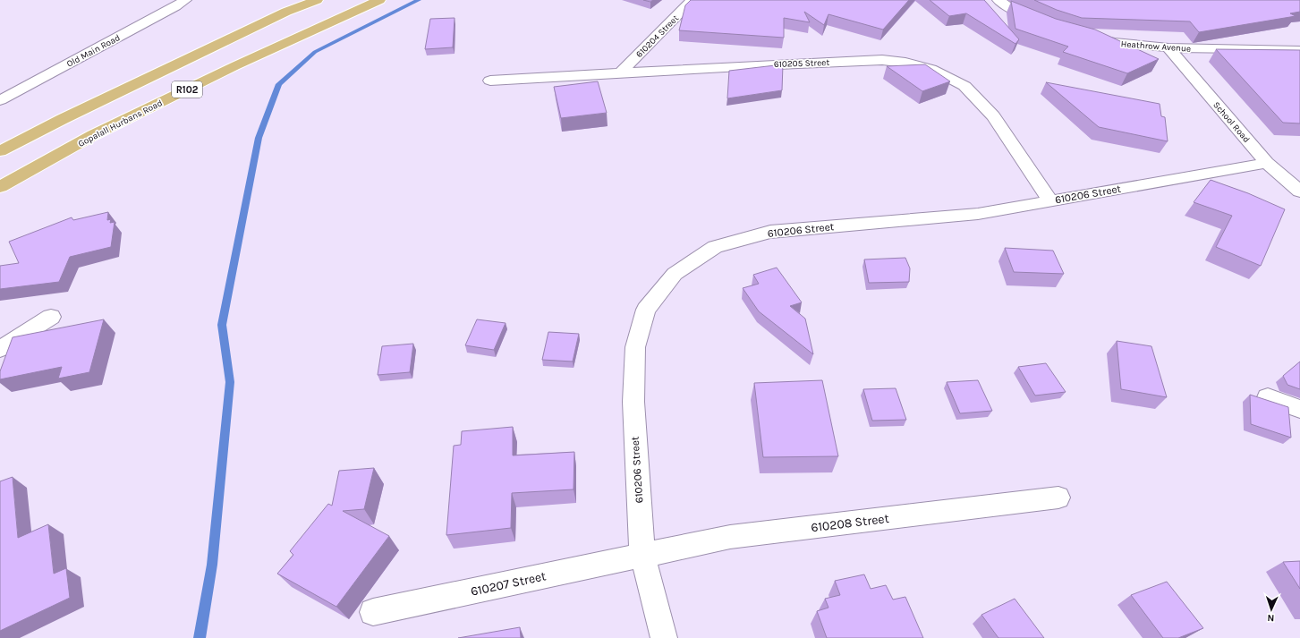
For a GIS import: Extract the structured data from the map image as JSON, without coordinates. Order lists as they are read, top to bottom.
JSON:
{
  "streets": {
    "main road": ["R102", "Gopalall Hurbans Road"],
    "street": [
      "610204 Street",
      "Heathrow Avenue",
      "Old Main Road",
      "610205 Street",
      "School Road",
      "610206 Street",
      "610208 Street",
      "610207 Street"
    ]
  },
  "crossings": [
    ["610204 Street", "610205 Street"],
    ["Heathrow Avenue", "School Road"],
    ["610205 Street", "610206 Street"],
    ["School Road", "610206 Street"],
    ["610206 Street", "610208 Street"],
    ["610206 Street", "610207 Street"],
    ["610208 Street", "610207 Street"]
  ],
  "north": "bottom"
}
